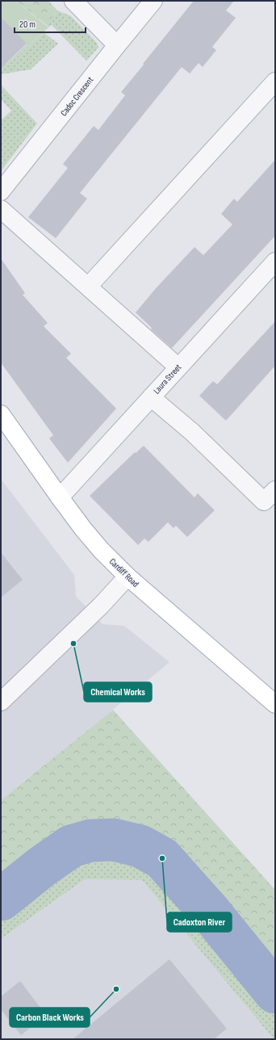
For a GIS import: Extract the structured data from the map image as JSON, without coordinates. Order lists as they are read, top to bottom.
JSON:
{
  "streets": {
    "main road": ["Cardiff Road"],
    "street": ["Cadoc Crescent", "Laura Street"]
  },
  "crossings": [
    ["Laura Street", "Cardiff Road"]
  ],
  "places": ["Chemical Works", "Cadoxton River", "Carbon Black Works"],
  "scale_bar": "20 m"
}
